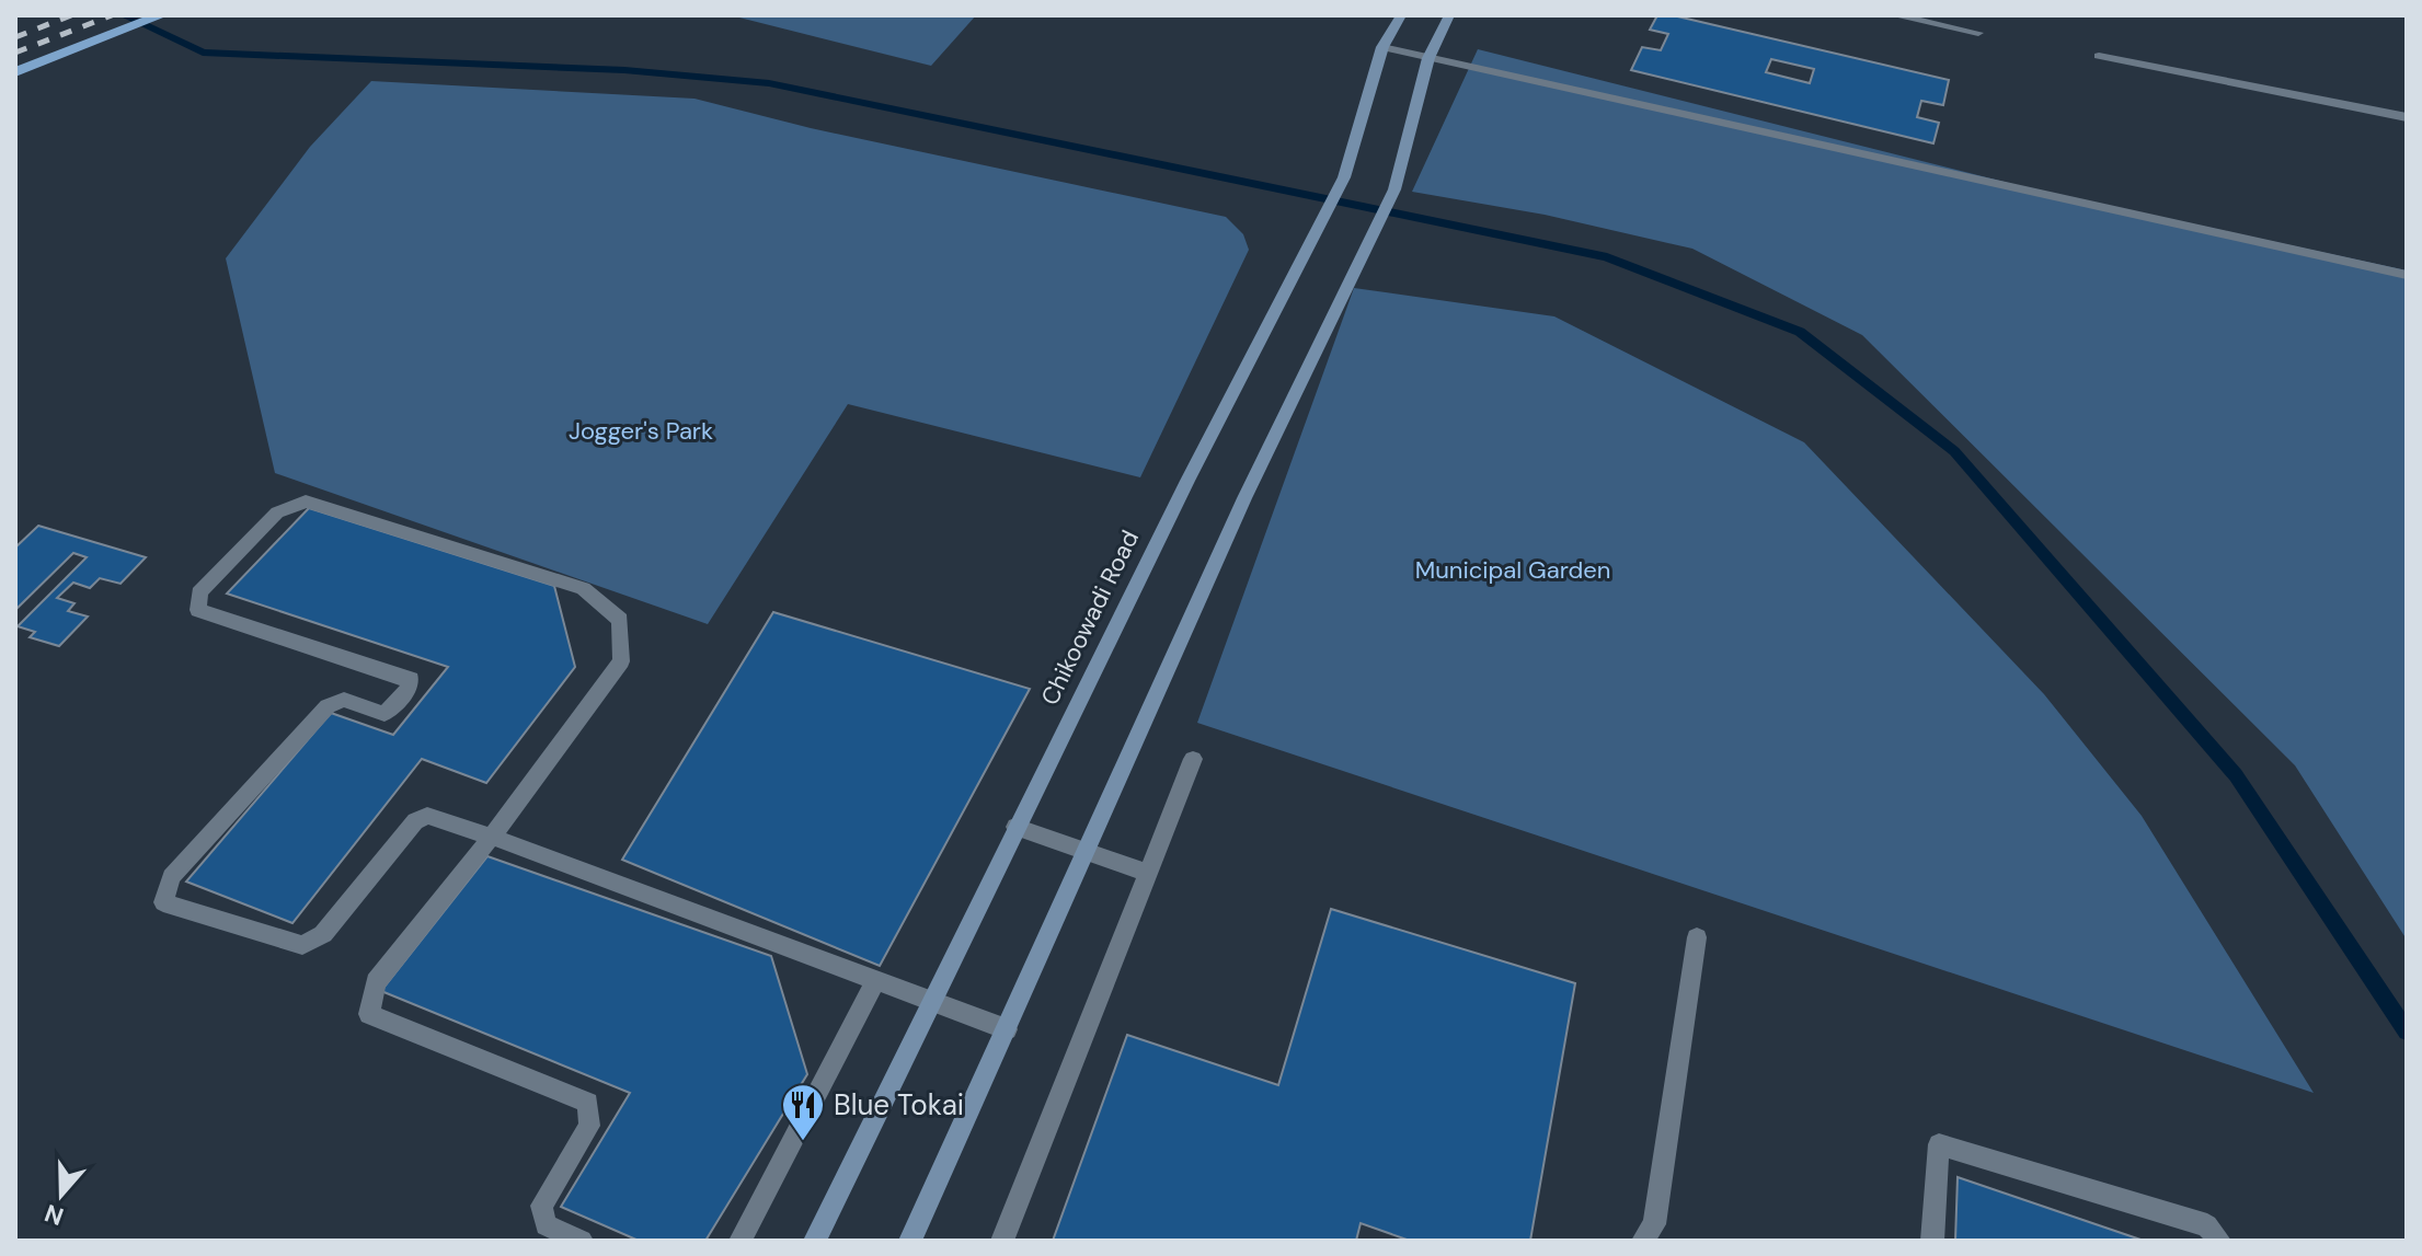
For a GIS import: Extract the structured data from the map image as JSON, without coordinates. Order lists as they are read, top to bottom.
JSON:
{
  "streets": {
    "street": ["Chikoowadi Road"]
  },
  "parks": ["Jogger's Park", "Municipal Garden"],
  "places": {
    "restaurant": ["Blue Tokai"]
  },
  "north": "bottom"
}
